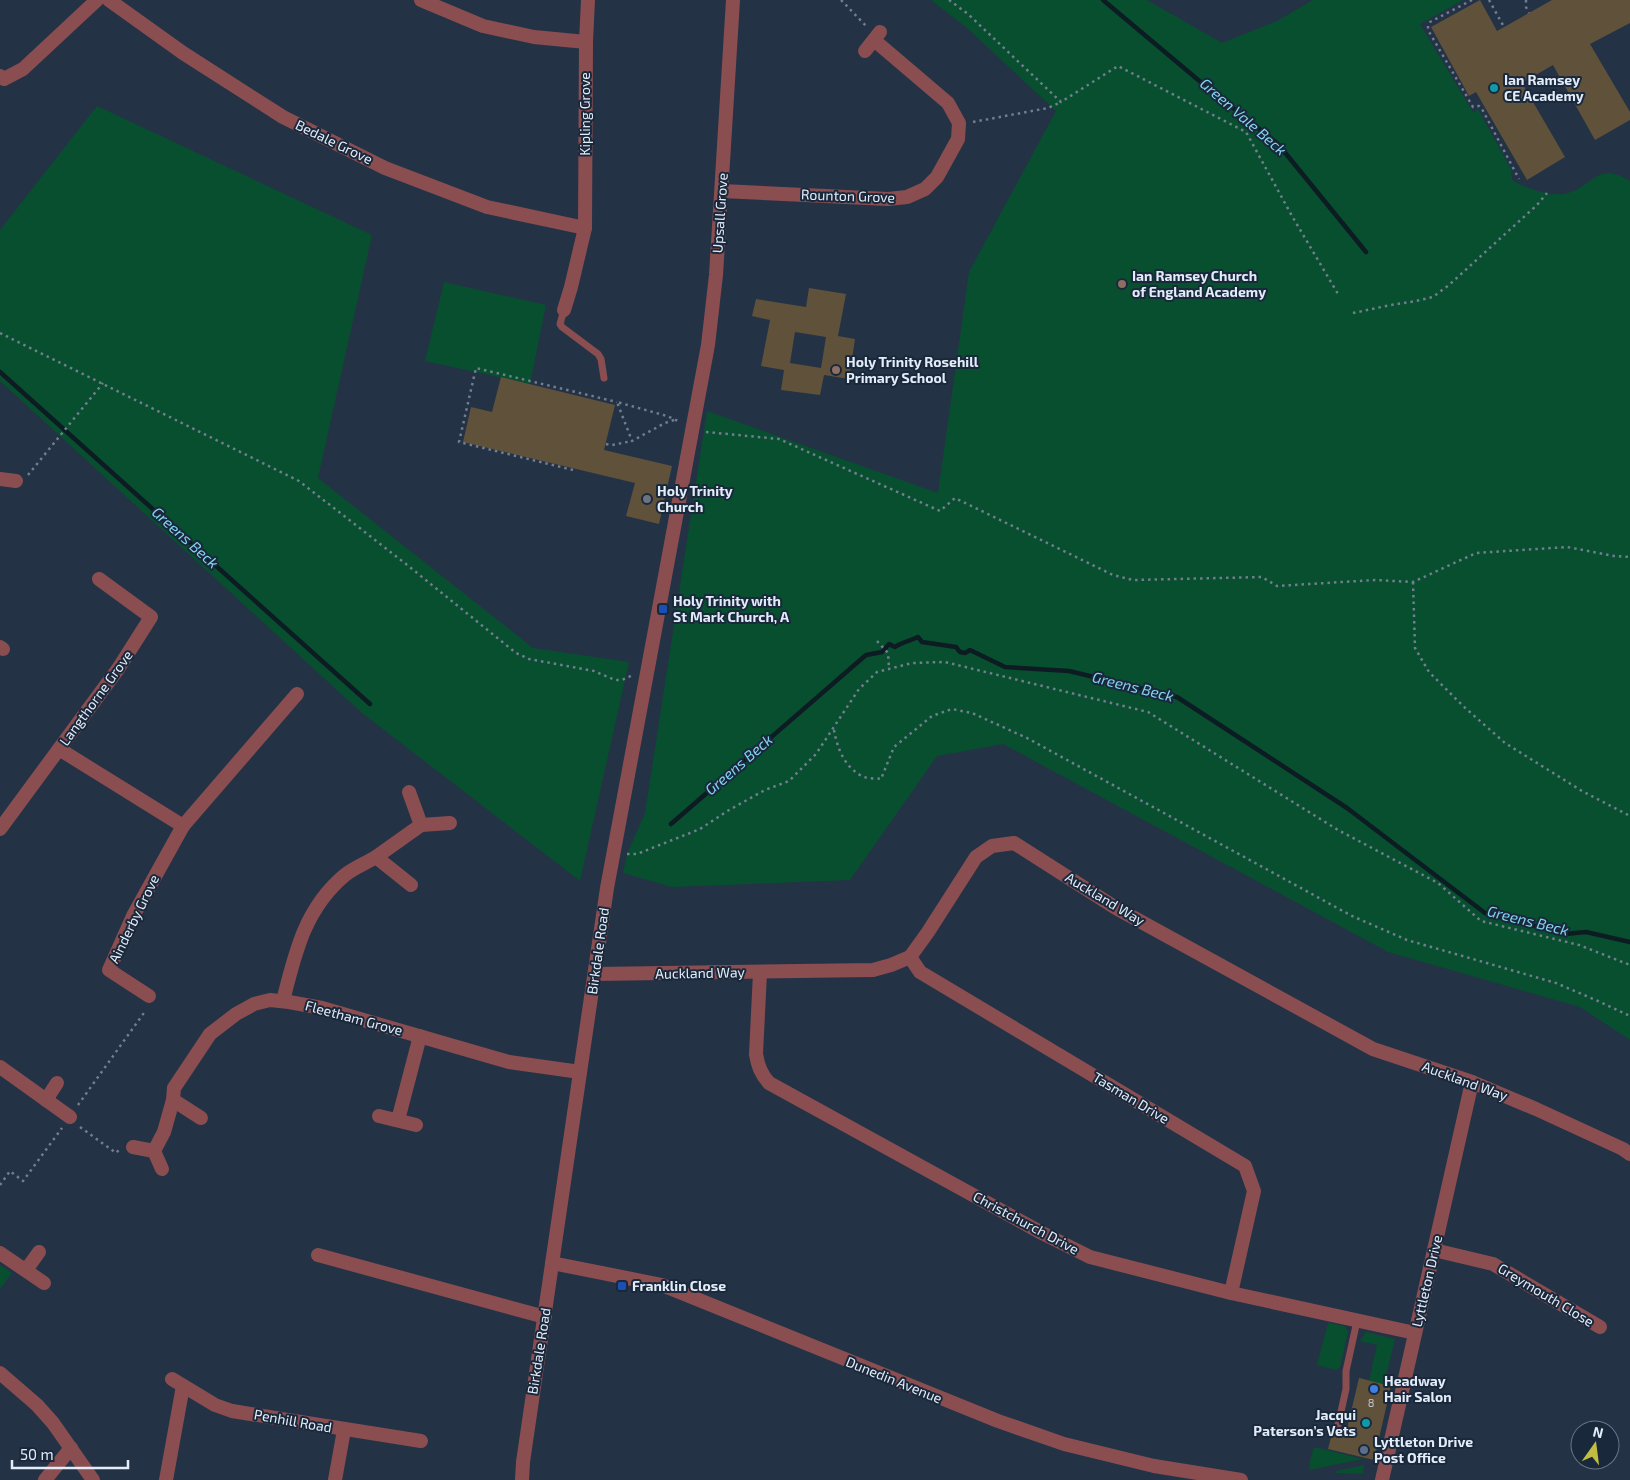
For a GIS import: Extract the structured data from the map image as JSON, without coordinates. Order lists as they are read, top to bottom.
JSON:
{
  "streets": {
    "street": [
      "Kipling Grove",
      "Bedale Grove",
      "Rounton Grove",
      "Upsall Grove",
      "Langthorne Grove",
      "Auckland Way",
      "Ainderby Grove",
      "Birkdale Road",
      "Fleetham Grove",
      "Tasman Drive",
      "Christchurch Drive",
      "Lyttleton Drive",
      "Greymouth Close",
      "Dunedin Avenue",
      "Penhill Road"
    ]
  },
  "crossings": [
    ["Kipling Grove", "Bedale Grove"],
    ["Rounton Grove", "Upsall Grove"],
    ["Upsall Grove", "Birkdale Road"],
    ["Auckland Way", "Birkdale Road"],
    ["Auckland Way", "Tasman Drive"],
    ["Auckland Way", "Christchurch Drive"],
    ["Auckland Way", "Lyttleton Drive"],
    ["Birkdale Road", "Fleetham Grove"],
    ["Birkdale Road", "Dunedin Avenue"],
    ["Tasman Drive", "Christchurch Drive"],
    ["Christchurch Drive", "Lyttleton Drive"],
    ["Lyttleton Drive", "Greymouth Close"]
  ],
  "water": ["Green Vale Beck", "Greens Beck"],
  "places": {
    "other": [
      "Ian Ramsey CE Academy",
      "Ian Ramsey Church of England Academy",
      "Holy Trinity Rosehill Primary School",
      "Holy Trinity Church",
      "Headway Hair Salon",
      "Jacqui Paterson’s Vets",
      "Lyttleton Drive Post Office"
    ],
    "transit": ["Holy Trinity with St Mark Church, A", "Franklin Close"]
  },
  "house_numbers": ["8"],
  "scale_bar": "50 m",
  "north": "top"
}
